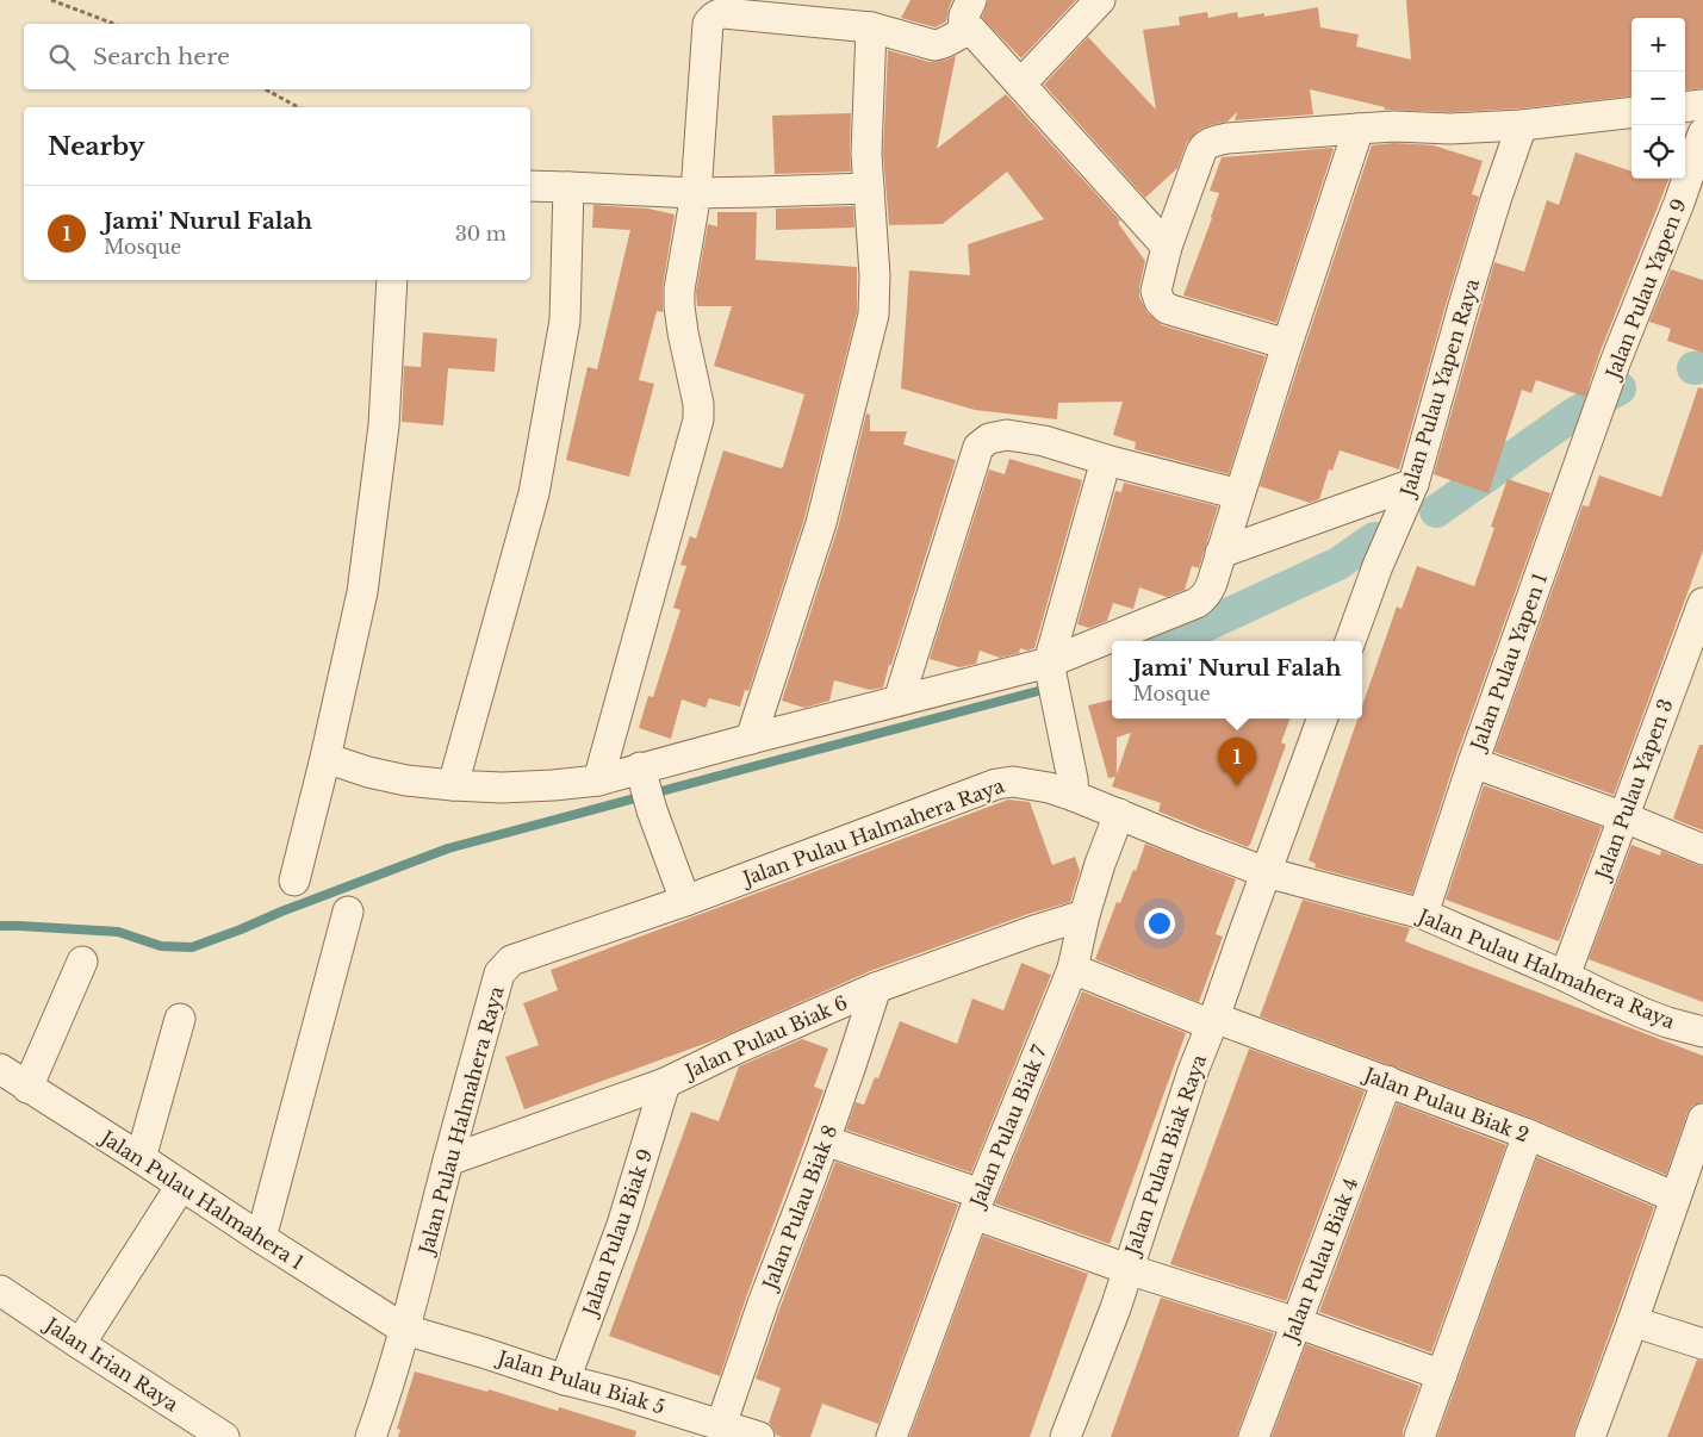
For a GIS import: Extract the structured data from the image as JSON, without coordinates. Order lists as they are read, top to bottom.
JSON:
{
  "streets": {
    "street": [
      "Jalan Pulau Yapen 9",
      "Jalan Pulau Yapen Raya",
      "Jalan Pulau Yapen 1",
      "Jalan Pulau Yapen 3",
      "Jalan Pulau Halmahera Raya",
      "Jalan Pulau Biak 6",
      "Jalan Pulau Biak 2",
      "Jalan Pulau Biak 7",
      "Jalan Pulau Biak Raya",
      "Jalan Pulau Halmahera 1",
      "Jalan Pulau Biak 8",
      "Jalan Pulau Biak 9",
      "Jalan Pulau Biak 4",
      "Jalan Irian Raya",
      "Jalan Pulau Biak 5"
    ]
  },
  "crossings": [
    ["Jalan Pulau Yapen 9", "Jalan Pulau Yapen 1"],
    ["Jalan Pulau Yapen 1", "Jalan Pulau Halmahera Raya"],
    ["Jalan Pulau Yapen 3", "Jalan Pulau Halmahera Raya"],
    ["Jalan Pulau Halmahera Raya", "Jalan Pulau Biak 6"],
    ["Jalan Pulau Halmahera Raya", "Jalan Pulau Biak 7"],
    ["Jalan Pulau Halmahera Raya", "Jalan Pulau Biak Raya"],
    ["Jalan Pulau Halmahera Raya", "Jalan Pulau Halmahera 1"],
    ["Jalan Pulau Halmahera Raya", "Jalan Pulau Biak 5"],
    ["Jalan Pulau Biak 6", "Jalan Pulau Biak 7"],
    ["Jalan Pulau Biak 6", "Jalan Pulau Biak 8"],
    ["Jalan Pulau Biak 6", "Jalan Pulau Biak 9"],
    ["Jalan Pulau Biak 2", "Jalan Pulau Biak Raya"],
    ["Jalan Pulau Biak 2", "Jalan Pulau Biak 4"],
    ["Jalan Pulau Halmahera 1", "Jalan Pulau Biak 5"],
    ["Jalan Pulau Biak 8", "Jalan Pulau Biak 5"],
    ["Jalan Pulau Biak 9", "Jalan Pulau Biak 5"]
  ],
  "page": {
    "map_buttons": ["+", "−"],
    "search": "Search here",
    "heading": "Nearby",
    "list": [
      {
        "mark": "1",
        "name": "Jami' Nurul Falah",
        "note": "Mosque",
        "value": "30 m"
      }
    ],
    "popup": ["Jami' Nurul Falah", "Mosque"],
    "pins": "1"
  }
}
